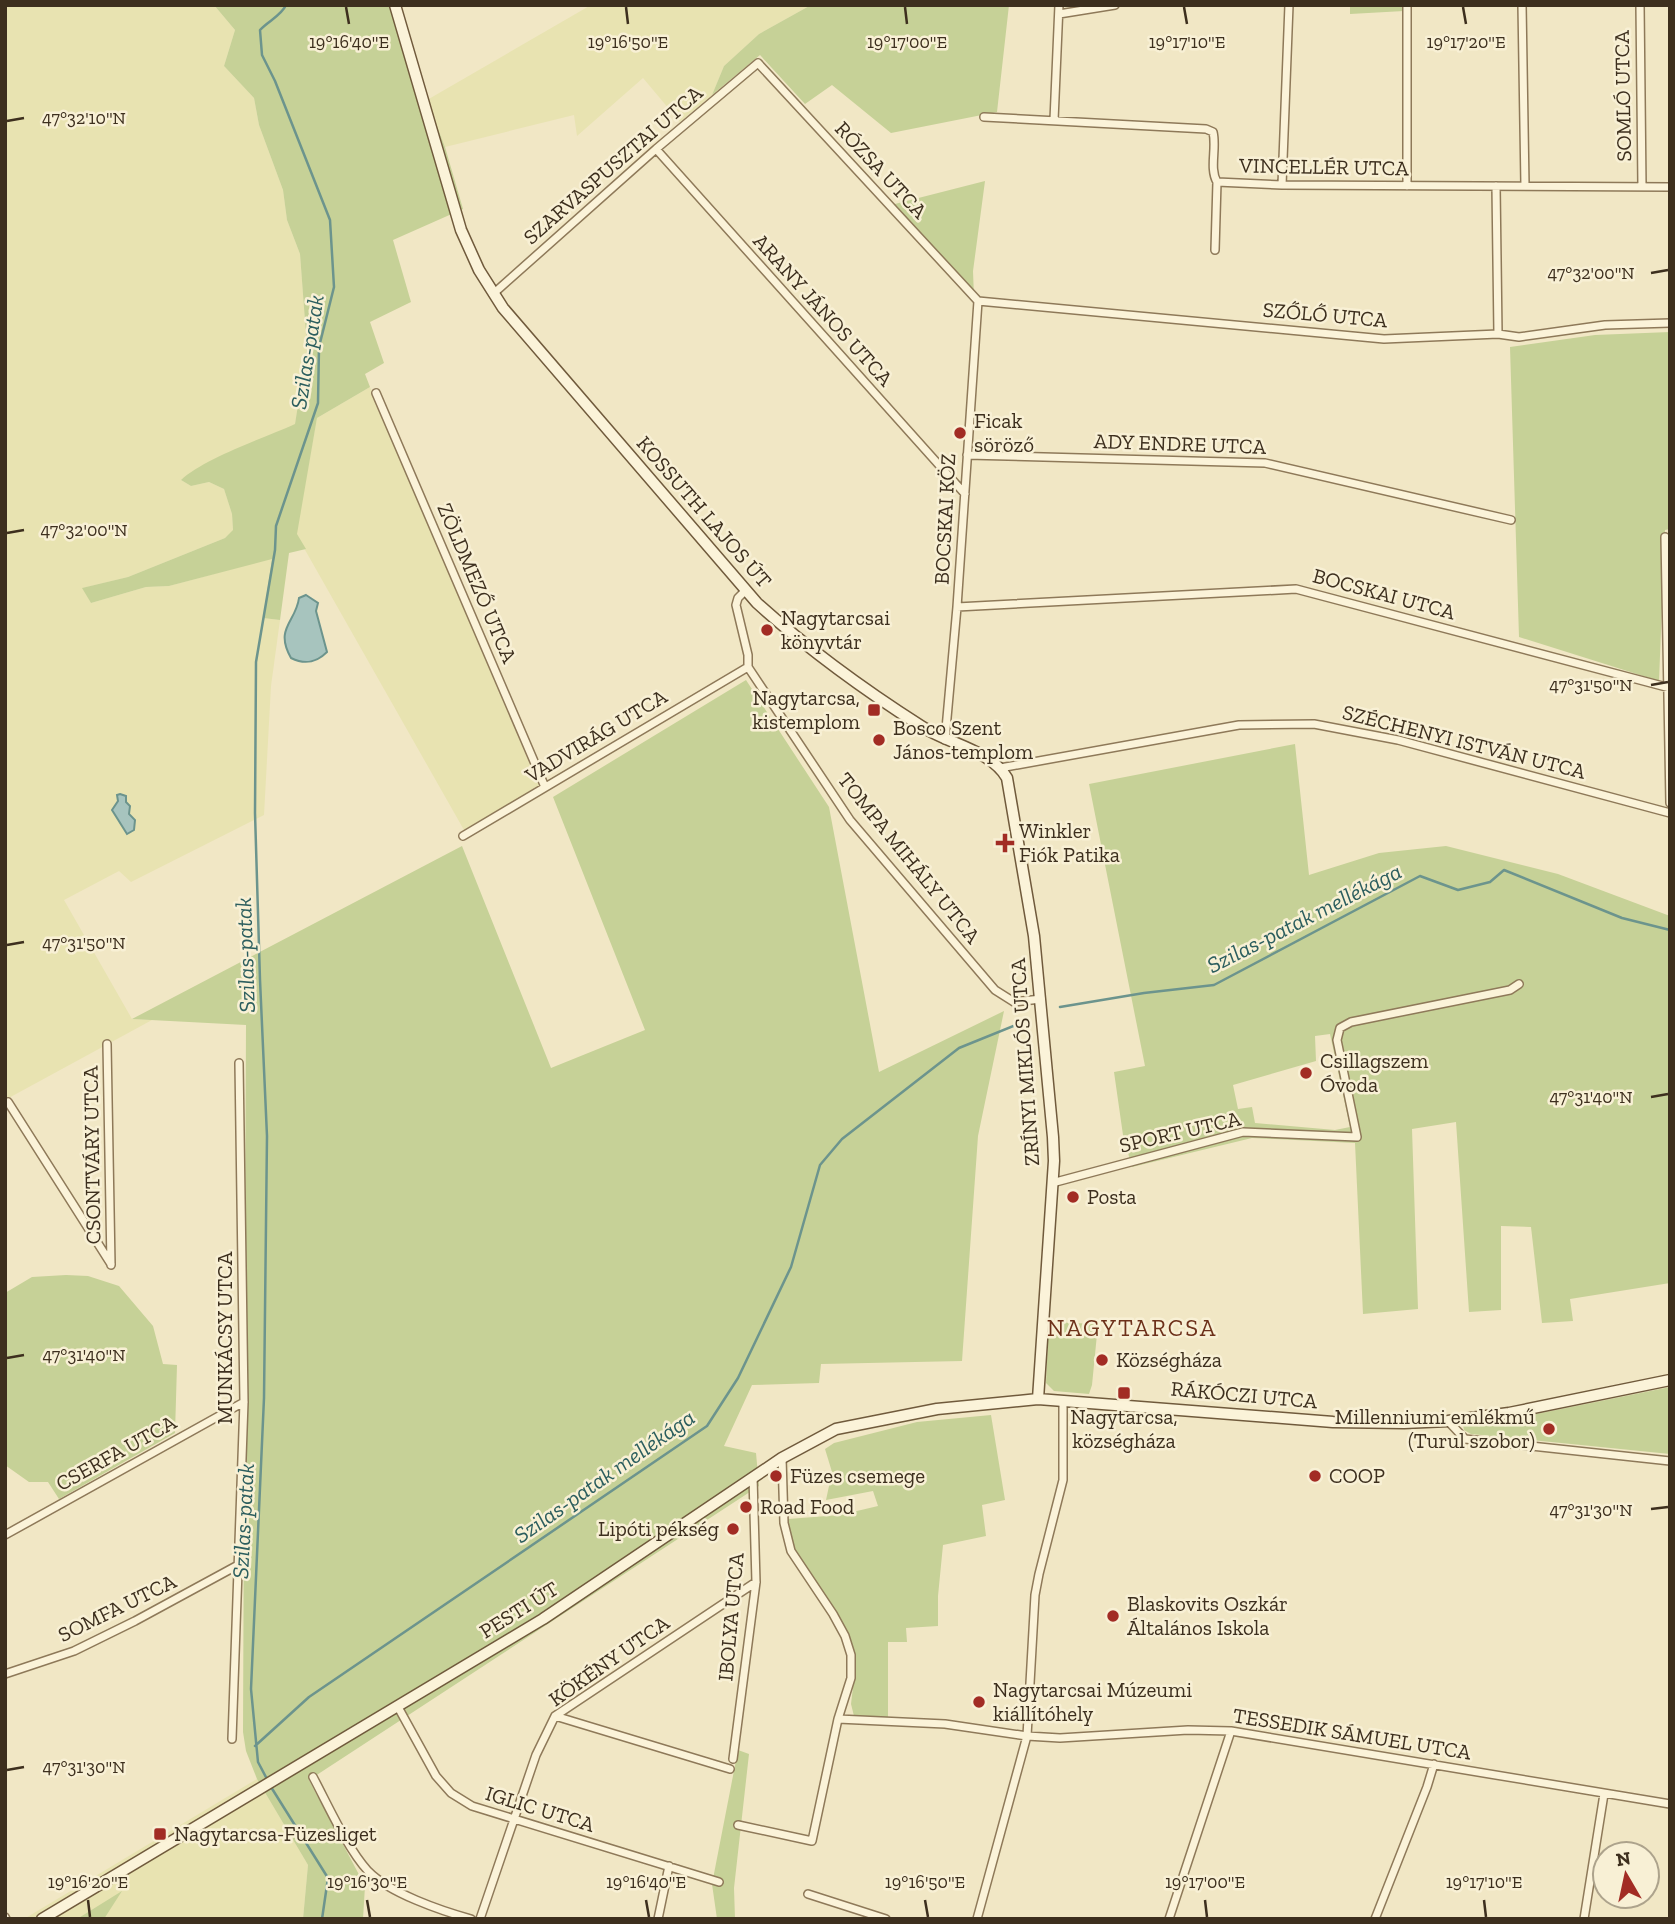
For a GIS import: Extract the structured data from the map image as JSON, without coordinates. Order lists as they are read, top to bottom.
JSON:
{
  "streets": {
    "main road": [
      "KOSSUTH LAJOS ÚT",
      "ZRÍNYI MIKLÓS UTCA",
      "RÁKÓCZI UTCA",
      "PESTI ÚT"
    ],
    "street": [
      "SOMLÓ UTCA",
      "SZARVASPUSZTAI UTCA",
      "VINCELLÉR UTCA",
      "RÓZSA UTCA",
      "ARANY JÁNOS UTCA",
      "SZŐLŐ UTCA",
      "ADY ENDRE UTCA",
      "BOCSKAI KÖZ",
      "ZÖLDMEZŐ UTCA",
      "BOCSKAI UTCA",
      "VADVIRÁG UTCA",
      "SZÉCHENYI ISTVÁN UTCA",
      "TOMPA MIHÁLY UTCA",
      "SPORT UTCA",
      "CSONTVÁRY UTCA",
      "MUNKÁCSY UTCA",
      "CSERFA UTCA",
      "SOMFA UTCA",
      "IBOLYA UTCA",
      "KÖKÉNY UTCA",
      "TESSEDIK SÁMUEL UTCA",
      "IGLIC UTCA"
    ]
  },
  "crossings": [
    ["SOMLÓ UTCA", "VINCELLÉR UTCA"],
    ["SZARVASPUSZTAI UTCA", "RÓZSA UTCA"],
    ["SZARVASPUSZTAI UTCA", "ARANY JÁNOS UTCA"],
    ["SZARVASPUSZTAI UTCA", "KOSSUTH LAJOS ÚT"],
    ["RÓZSA UTCA", "SZŐLŐ UTCA"],
    ["RÓZSA UTCA", "BOCSKAI KÖZ"],
    ["ARANY JÁNOS UTCA", "BOCSKAI KÖZ"],
    ["SZŐLŐ UTCA", "BOCSKAI KÖZ"],
    ["ADY ENDRE UTCA", "BOCSKAI KÖZ"],
    ["KOSSUTH LAJOS ÚT", "BOCSKAI KÖZ"],
    ["KOSSUTH LAJOS ÚT", "SZÉCHENYI ISTVÁN UTCA"],
    ["KOSSUTH LAJOS ÚT", "TOMPA MIHÁLY UTCA"],
    ["KOSSUTH LAJOS ÚT", "ZRÍNYI MIKLÓS UTCA"],
    ["BOCSKAI KÖZ", "BOCSKAI UTCA"],
    ["ZÖLDMEZŐ UTCA", "VADVIRÁG UTCA"],
    ["VADVIRÁG UTCA", "TOMPA MIHÁLY UTCA"],
    ["SZÉCHENYI ISTVÁN UTCA", "ZRÍNYI MIKLÓS UTCA"],
    ["TOMPA MIHÁLY UTCA", "ZRÍNYI MIKLÓS UTCA"],
    ["ZRÍNYI MIKLÓS UTCA", "SPORT UTCA"],
    ["ZRÍNYI MIKLÓS UTCA", "RÁKÓCZI UTCA"],
    ["ZRÍNYI MIKLÓS UTCA", "PESTI ÚT"],
    ["MUNKÁCSY UTCA", "CSERFA UTCA"],
    ["MUNKÁCSY UTCA", "SOMFA UTCA"],
    ["RÁKÓCZI UTCA", "PESTI ÚT"],
    ["PESTI ÚT", "IBOLYA UTCA"],
    ["PESTI ÚT", "IGLIC UTCA"],
    ["IBOLYA UTCA", "KÖKÉNY UTCA"],
    ["KÖKÉNY UTCA", "IGLIC UTCA"]
  ],
  "districts": ["NAGYTARCSA"],
  "water": ["Szilas-patak", "Szilas-patak mellékága"],
  "places": {
    "other": [
      "Ficak söröző",
      "Nagytarcsai könyvtár",
      "Bosco Szent János-templom",
      "Csillagszem Óvoda",
      "Posta",
      "Községháza",
      "Millenniumi emlékmű (Turul szobor)",
      "Füzes csemege",
      "COOP",
      "Road Food",
      "Lipóti pékség",
      "Blaskovits Oszkár Általános Iskola",
      "Nagytarcsai Múzeumi kiállítóhely"
    ],
    "transit": ["Nagytarcsa, kistemplom", "Nagytarcsa, községháza", "Nagytarcsa-Füzesliget"],
    "health": ["Winkler Fiók Patika"]
  },
  "north": "top",
  "coordinates": [
    "19°16'40\"E",
    "19°16'50\"E",
    "19°17'00\"E",
    "19°17'10\"E",
    "19°17'20\"E",
    "47°32'10\"N",
    "47°32'00\"N",
    "47°31'50\"N",
    "47°31'40\"N",
    "47°31'30\"N",
    "19°16'20\"E",
    "19°16'30\"E"
  ]
}
